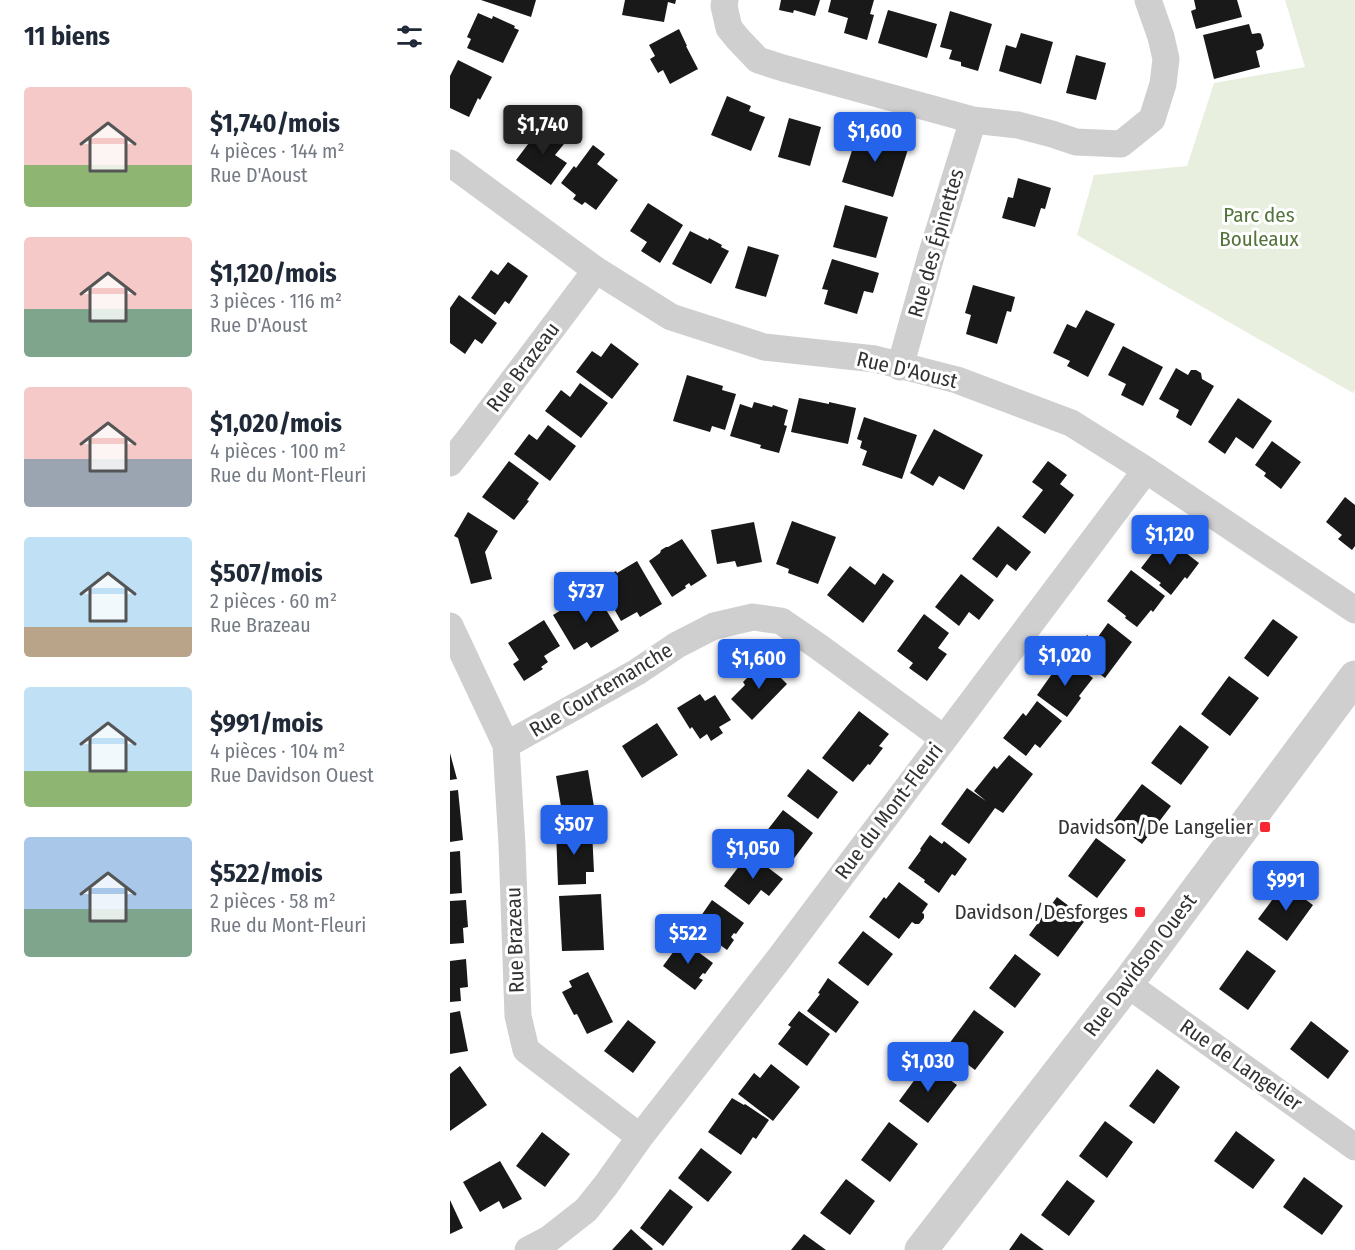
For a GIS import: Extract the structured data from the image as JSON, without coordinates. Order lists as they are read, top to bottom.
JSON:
{
  "streets": {
    "street": [
      "Rue des Épinettes",
      "Rue Brazeau",
      "Rue D'Aoust",
      "Rue Courtemanche",
      "Rue du Mont-Fleuri",
      "Rue Davidson Ouest",
      "Rue de Langelier"
    ]
  },
  "crossings": [
    ["Rue des Épinettes", "Rue D'Aoust"],
    ["Rue Brazeau", "Rue D'Aoust"],
    ["Rue Brazeau", "Rue Courtemanche"],
    ["Rue Brazeau", "Rue du Mont-Fleuri"],
    ["Rue D'Aoust", "Rue du Mont-Fleuri"],
    ["Rue Courtemanche", "Rue du Mont-Fleuri"],
    ["Rue Davidson Ouest", "Rue de Langelier"]
  ],
  "parks": ["Parc des Bouleaux"],
  "places": {
    "transit": ["Davidson/De Langelier", "Davidson/Desforges"]
  },
  "page": {
    "heading": "11 biens",
    "list": [
      {
        "name": "$1,740/mois",
        "note": "4 pièces · 144 m² · Rue D'Aoust"
      },
      {
        "name": "$1,120/mois",
        "note": "3 pièces · 116 m² · Rue D'Aoust"
      },
      {
        "name": "$1,020/mois",
        "note": "4 pièces · 100 m² · Rue du Mont-Fleuri"
      },
      {
        "name": "$507/mois",
        "note": "2 pièces · 60 m² · Rue Brazeau"
      },
      {
        "name": "$991/mois",
        "note": "4 pièces · 104 m² · Rue Davidson Ouest"
      },
      {
        "name": "$522/mois",
        "note": "2 pièces · 58 m² · Rue du Mont-Fleuri"
      }
    ],
    "price": [
      "$1,740",
      "$1,600",
      "$1,120",
      "$737",
      "$1,020",
      "$1,600",
      "$507",
      "$1,050",
      "$991",
      "$522",
      "$1,030"
    ]
  }
}
